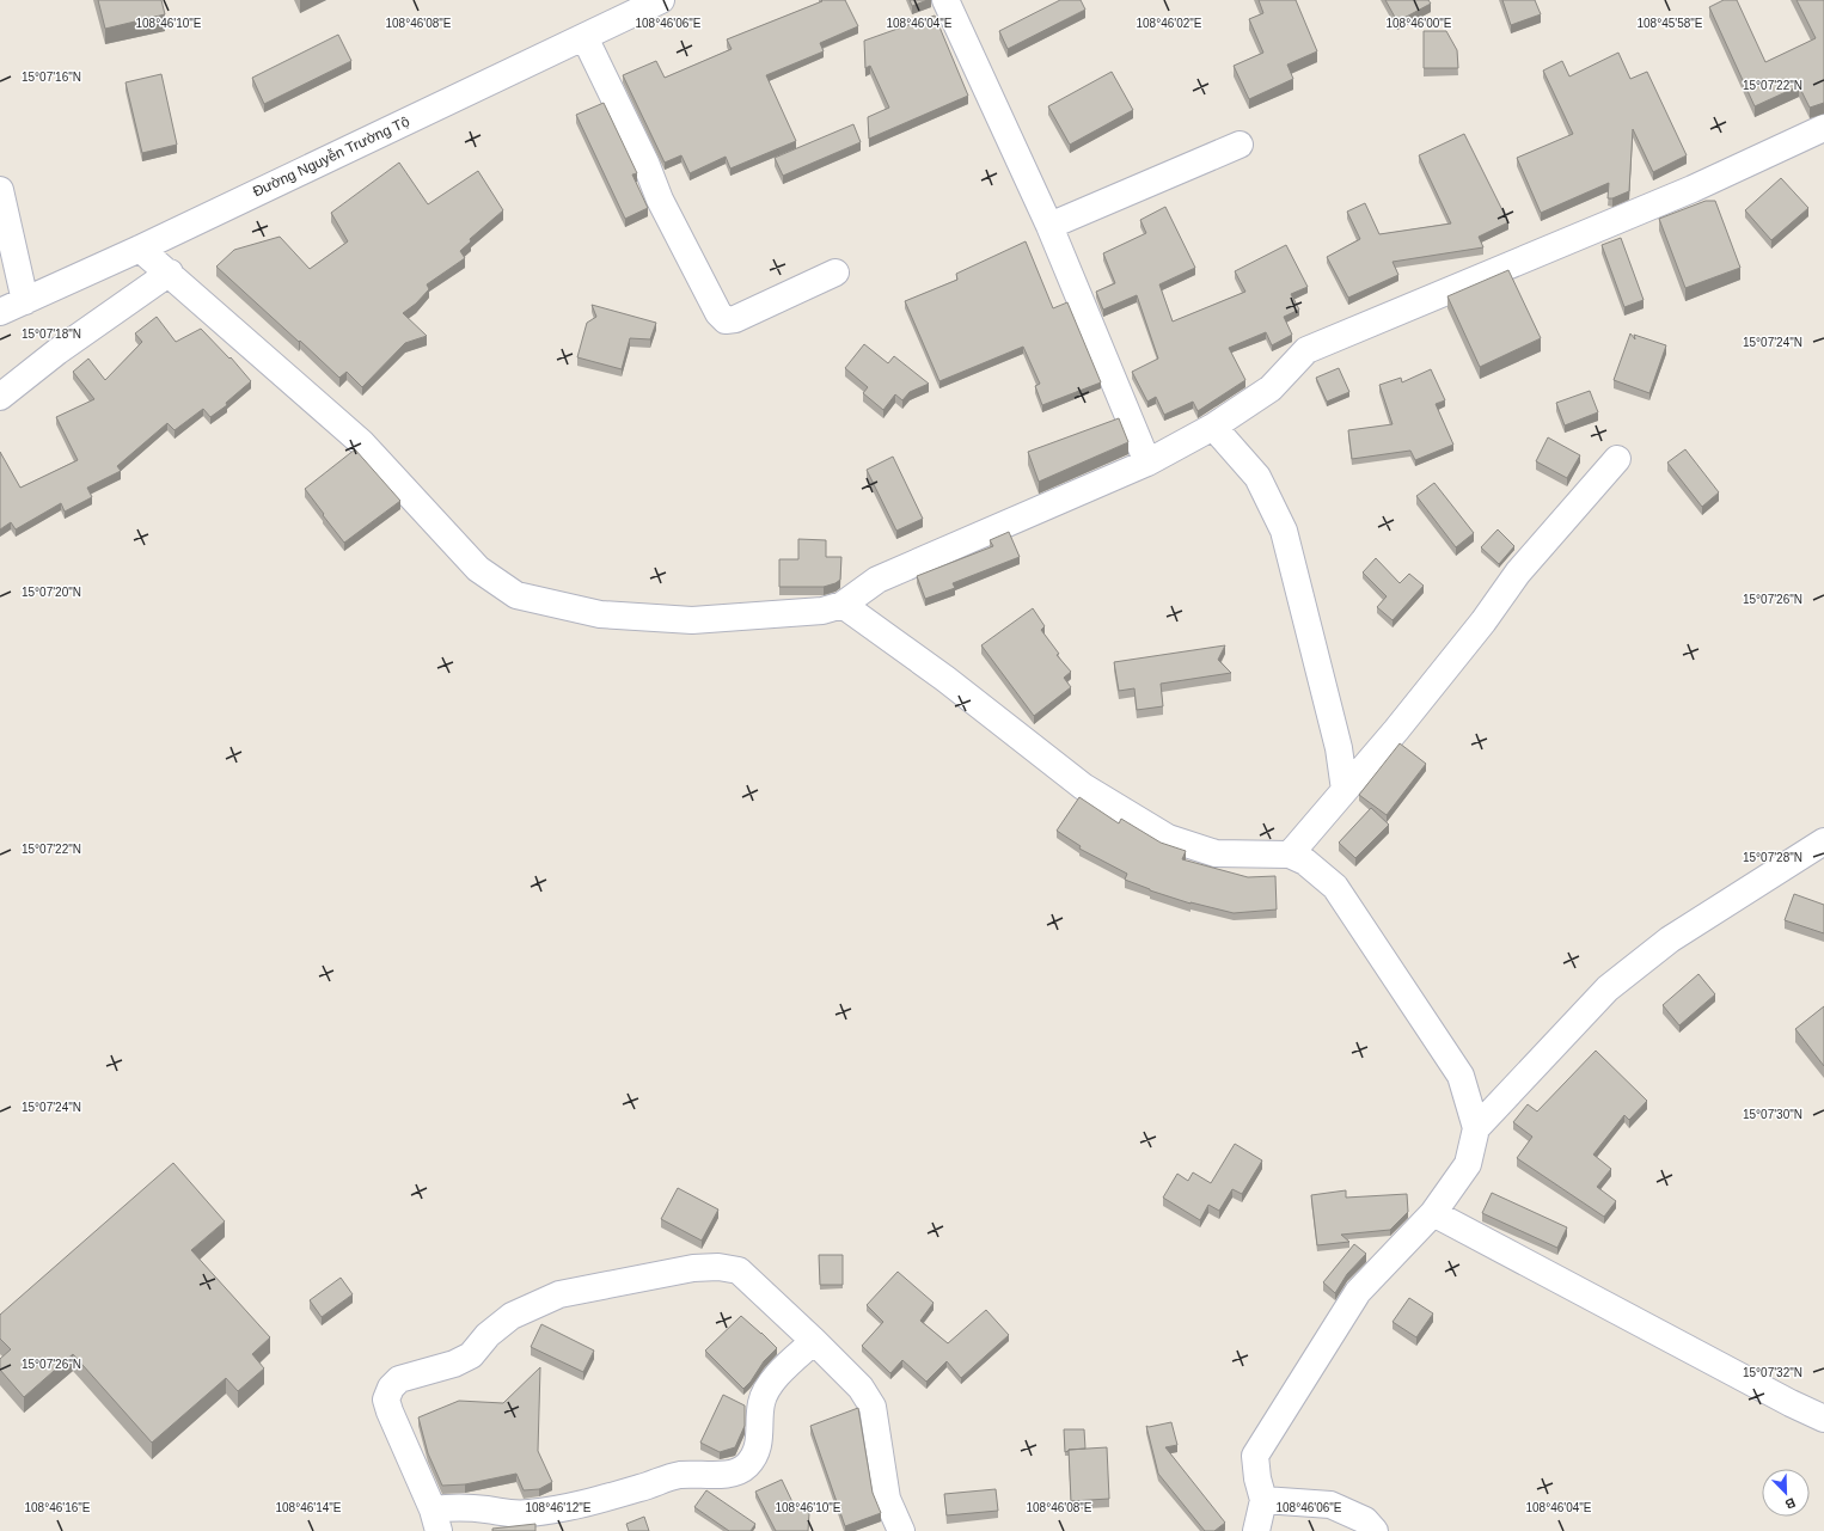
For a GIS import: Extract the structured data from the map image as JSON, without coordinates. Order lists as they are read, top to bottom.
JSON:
{
  "streets": {
    "street": ["Đường Nguyễn Trường Tộ"]
  },
  "north": "bottom right",
  "coordinates": [
    "108°46'10\"E",
    "108°46'08\"E",
    "108°46'06\"E",
    "108°46'04\"E",
    "108°46'02\"E",
    "108°46'00\"E",
    "108°45'58\"E",
    "15°07'16\"N",
    "15°07'22\"N",
    "15°07'18\"N",
    "15°07'24\"N",
    "15°07'20\"N",
    "15°07'26\"N",
    "15°07'28\"N",
    "15°07'30\"N",
    "15°07'32\"N",
    "108°46'16\"E",
    "108°46'14\"E",
    "108°46'12\"E"
  ]
}
